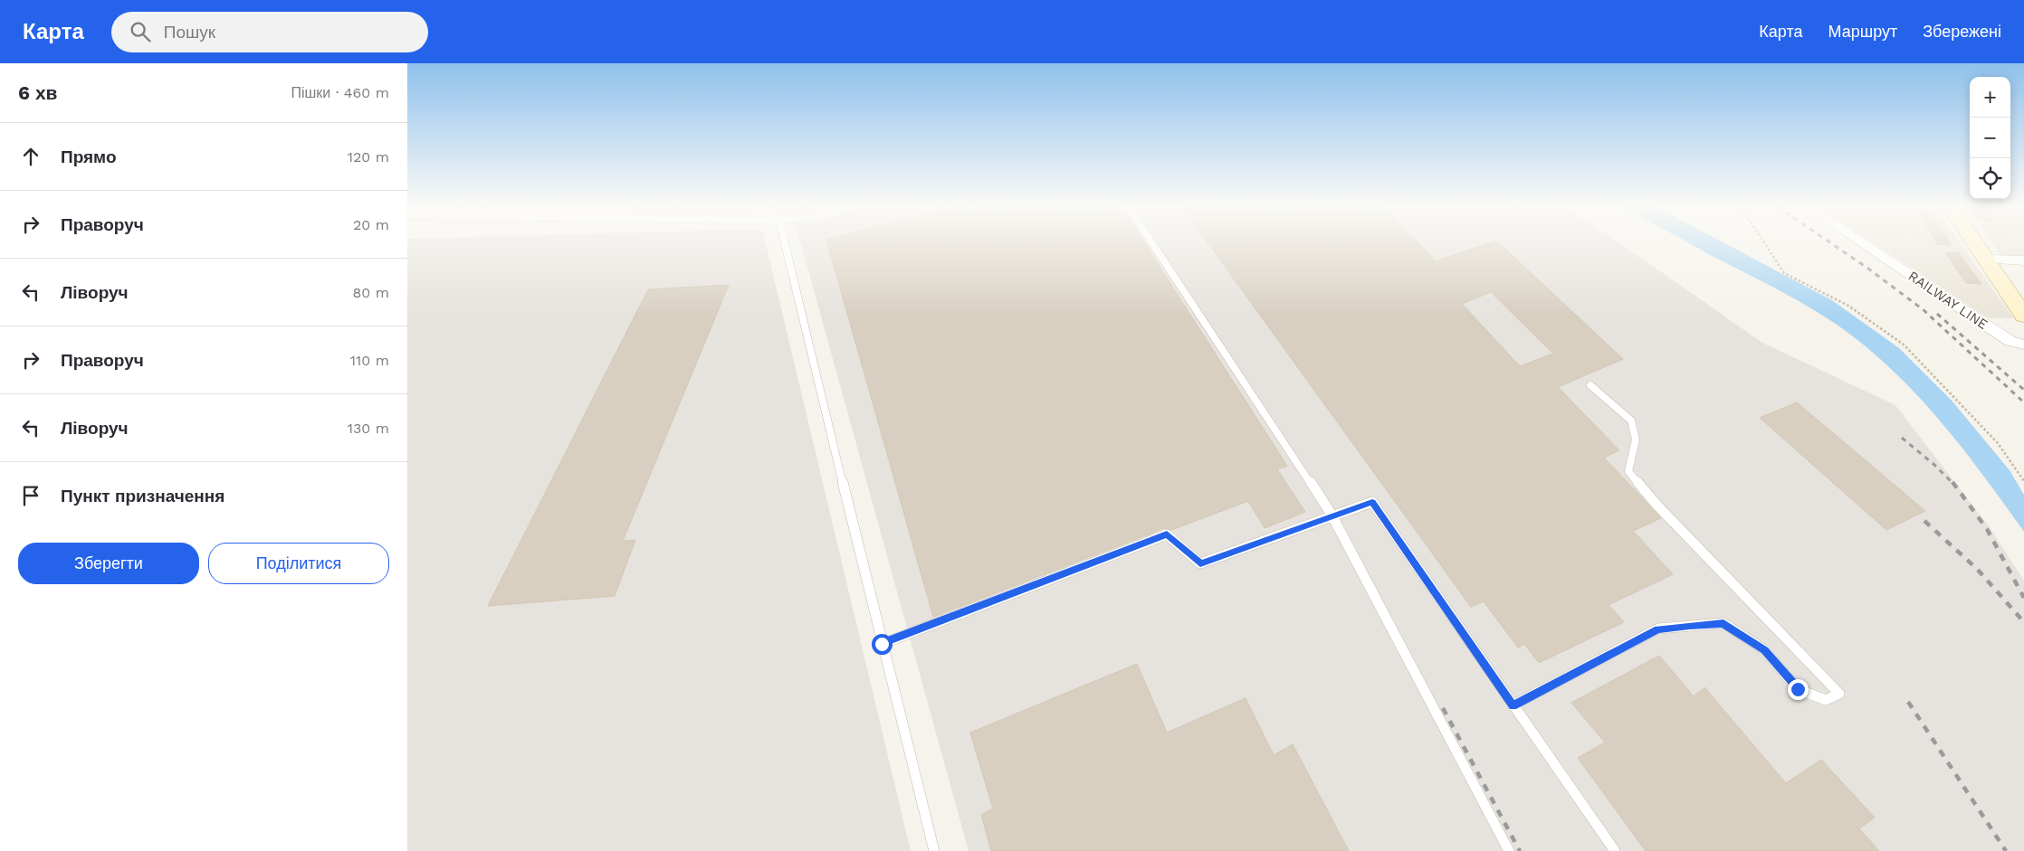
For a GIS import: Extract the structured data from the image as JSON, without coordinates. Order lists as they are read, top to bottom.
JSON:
{
  "streets": {
    "street": ["RAILWAY LINE"]
  },
  "page": {
    "header": "Карта",
    "search": "Пошук",
    "nav": ["Карта", "Маршрут", "Збережені"],
    "heading": ["6 хв", "Пішки · 460 m"],
    "map_buttons": ["+", "−"],
    "list": [
      ["Прямо", "120 m"],
      ["Праворуч", "20 m"],
      ["Ліворуч", "80 m"],
      ["Праворуч", "110 m"],
      ["Ліворуч", "130 m"],
      "Пункт призначення"
    ],
    "buttons": ["Зберегти", "Поділитися"]
  }
}
